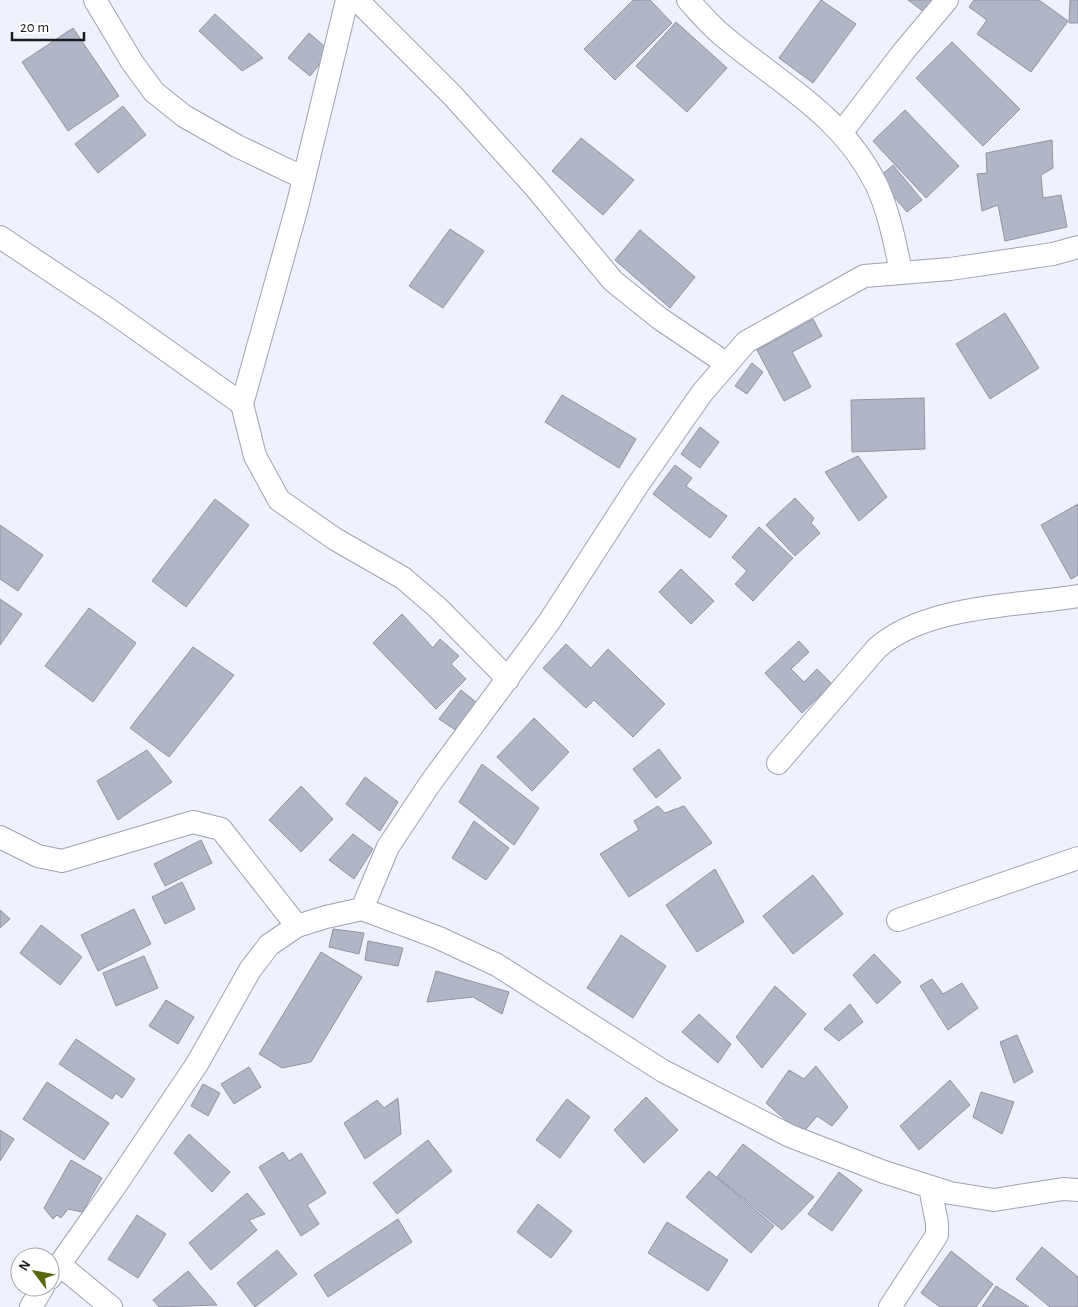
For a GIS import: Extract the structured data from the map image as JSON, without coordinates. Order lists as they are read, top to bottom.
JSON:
{
  "scale_bar": "20 m",
  "north": "top left"
}
